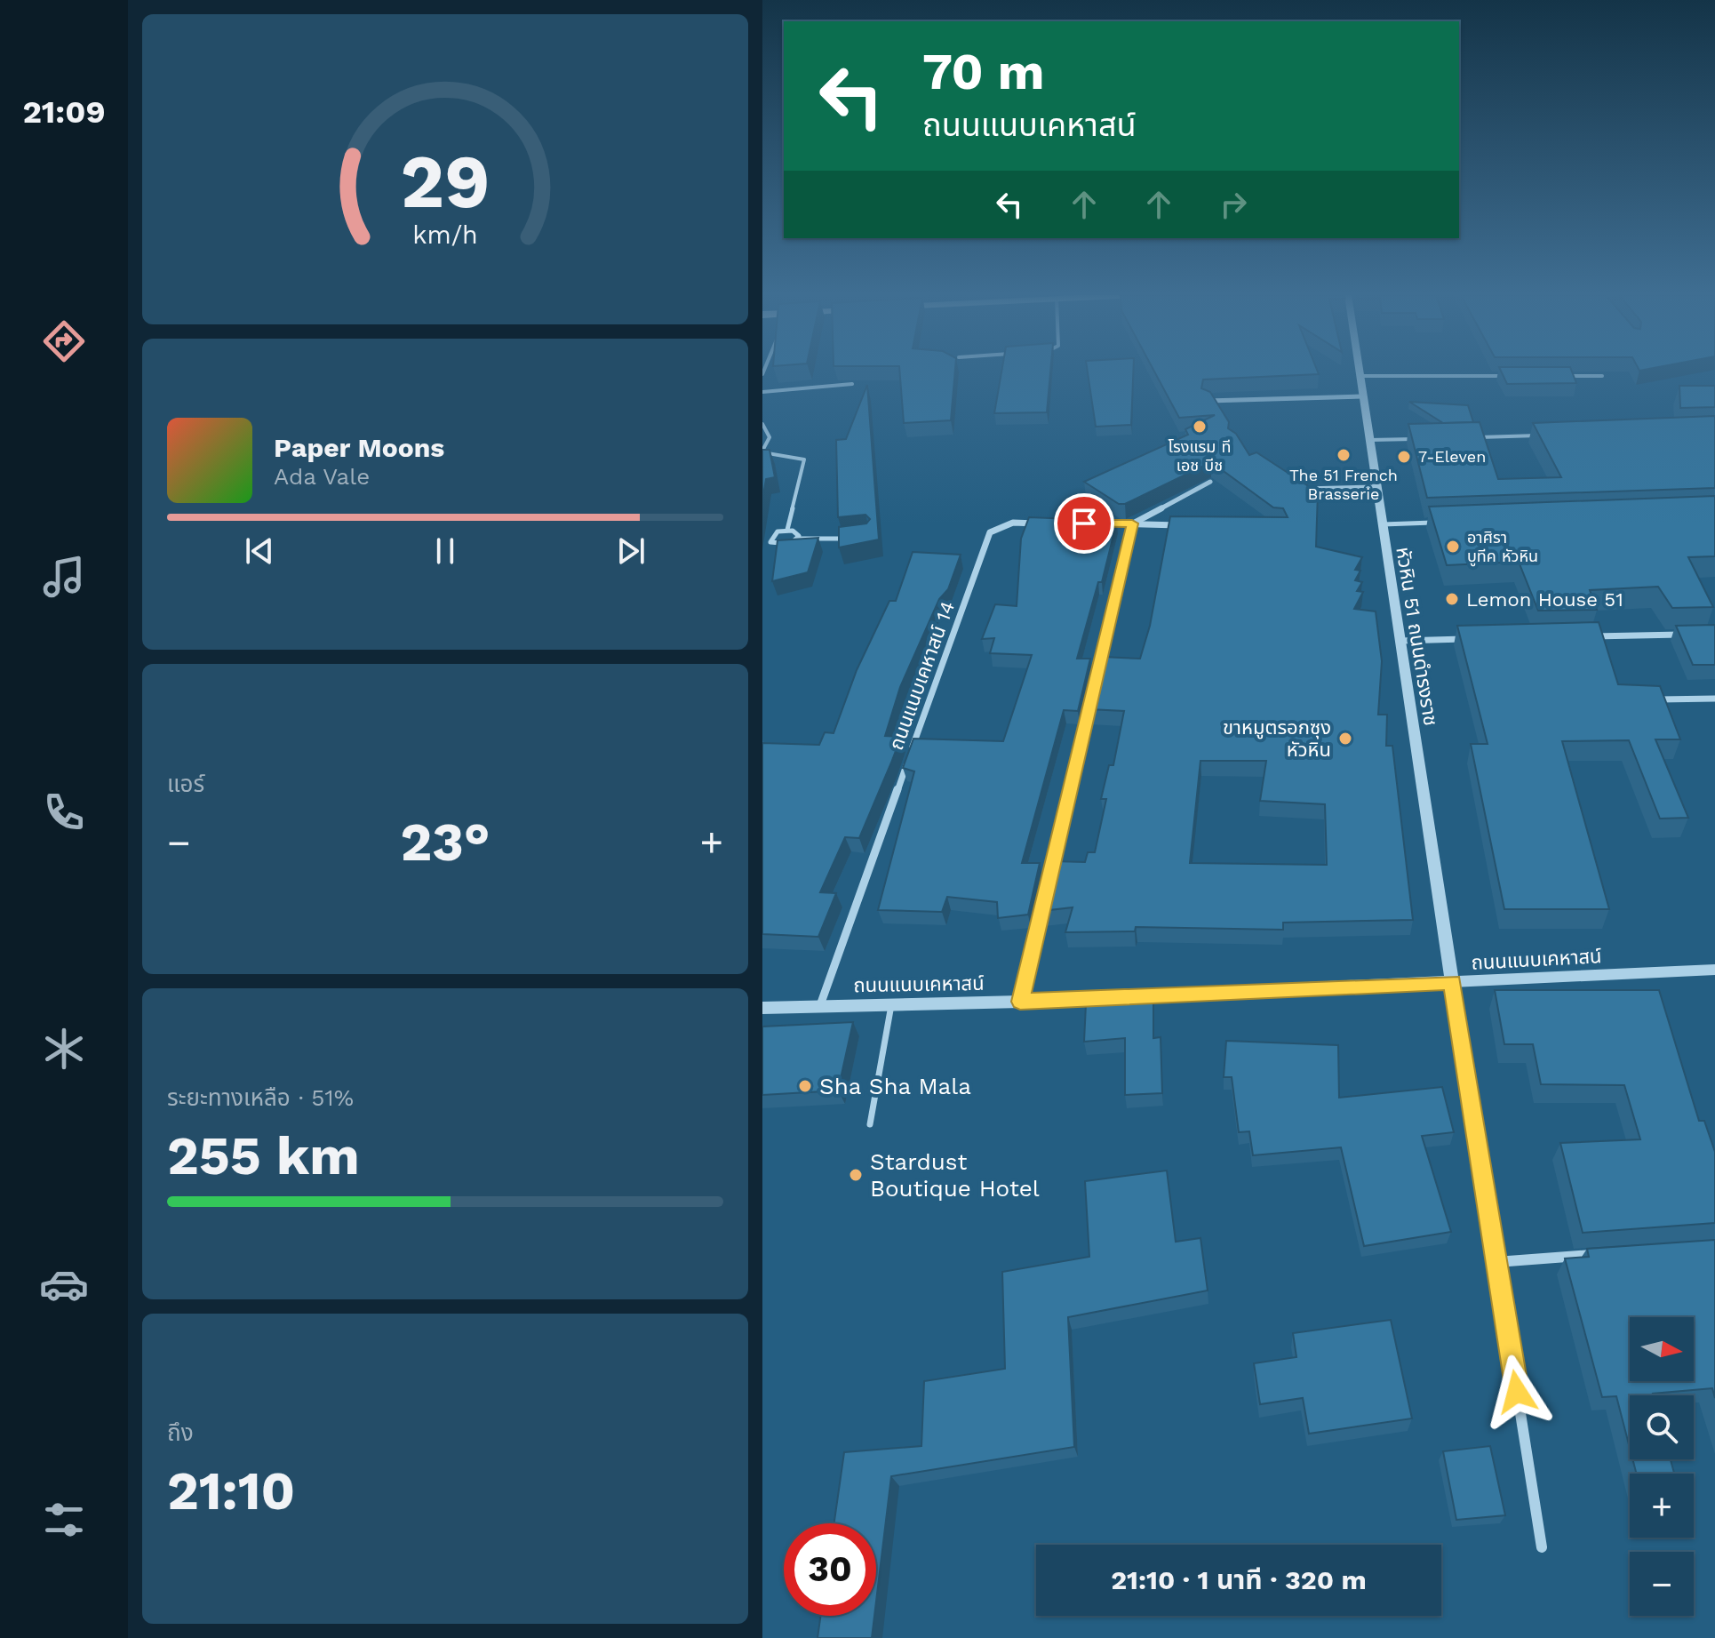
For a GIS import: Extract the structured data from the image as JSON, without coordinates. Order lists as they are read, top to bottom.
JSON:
{
  "streets": {
    "street": ["หัวหิน 51 ถนนดำรงราช", "ถนนแนบเคหาสน์ 14", "ถนนแนบเคหาสน์"]
  },
  "crossings": [
    ["หัวหิน 51 ถนนดำรงราช", "ถนนแนบเคหาสน์"],
    ["ถนนแนบเคหาสน์ 14", "ถนนแนบเคหาสน์"]
  ],
  "places": [
    "โรงแรม ที เอช บีช",
    "The 51 French Brasserie",
    "7-Eleven",
    "อาศิรา บูทีค หัวหิน",
    "Lemon House 51",
    "ขาหมูตรอกซุง หัวหิน",
    "Sha Sha Mala",
    "Stardust Boutique Hotel"
  ],
  "north": "right",
  "page": {
    "tabs": "21:09",
    "turn": ["70 m", "ถนนแนบเคหาสน์"],
    "song": ["Paper Moons", "Ada Vale"],
    "tile": [
      "แอร์",
      ["ระยะทางเหลือ · 51%", "255 km"],
      ["ถึง", "21:10"]
    ],
    "heat": ["−", "23°", "+"],
    "map_buttons": ["+", "−"],
    "limit": "30",
    "trip": "21:10 · 1 นาที · 320 m",
    "gauge": ["29", "km/h"]
  }
}
